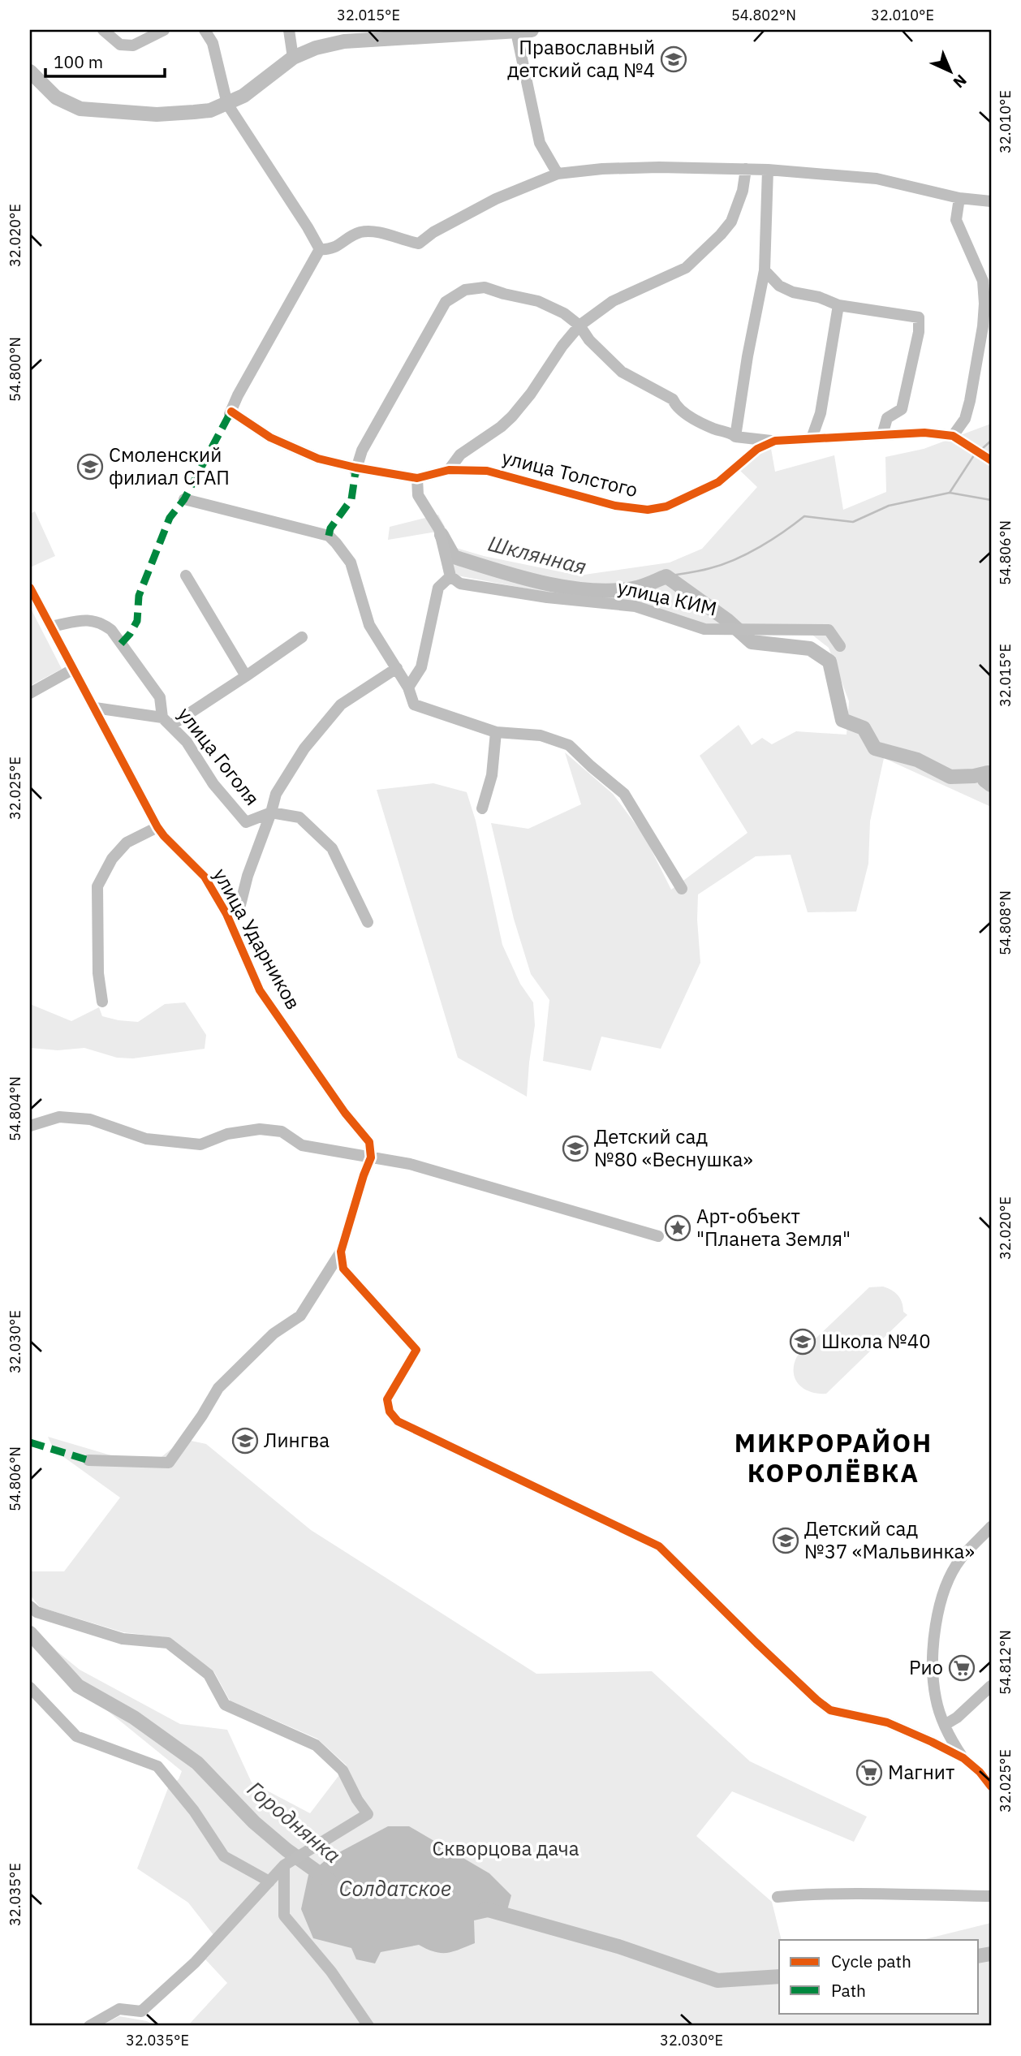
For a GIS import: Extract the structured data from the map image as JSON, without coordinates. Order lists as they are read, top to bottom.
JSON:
{
  "streets": {
    "street": [
      "улица Толстого",
      "улица КИМ",
      "улица Гоголя",
      "улица Ударников"
    ]
  },
  "crossings": [
    ["улица Гоголя", "улица Ударников"]
  ],
  "districts": ["МИКРОРАЙОН КОРОЛЁВКА"],
  "water": ["Шклянная", "Городнянка", "Солдатское"],
  "parks": ["Скворцова дача"],
  "places": {
    "school or university": [
      "Православный детский сад №4",
      "Смоленский филиал СГАП",
      "Детский сад №80 «Веснушка»",
      "Школа №40",
      "Лингва",
      "Детский сад №37 «Мальвинка»"
    ],
    "place": ["Арт-объект \"Планета Земля\""],
    "supermarket": ["Рио", "Магнит"]
  },
  "legend": ["Cycle path", "Path"],
  "scale_bar": "100 m",
  "north": "bottom right",
  "coordinates": [
    "32.015°E",
    "54.802°N",
    "32.010°E",
    "32.020°E",
    "54.800°N",
    "54.806°N",
    "32.025°E",
    "54.808°N",
    "54.804°N",
    "32.030°E",
    "54.812°N",
    "32.035°E"
  ]
}
